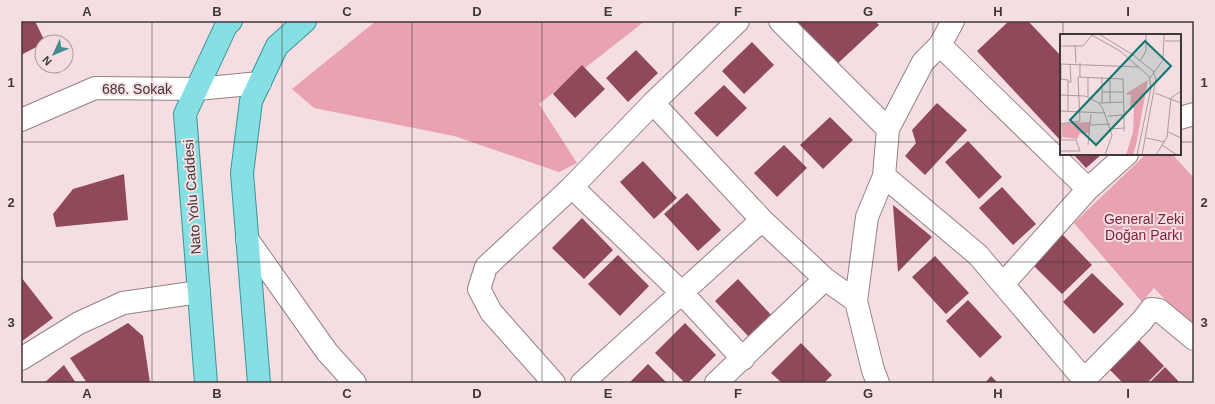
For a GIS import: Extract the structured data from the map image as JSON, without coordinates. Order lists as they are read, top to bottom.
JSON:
{
  "streets": {
    "main road": ["Nato Yolu Caddesi"],
    "street": ["686. Sokak"]
  },
  "crossings": [
    ["686. Sokak", "Nato Yolu Caddesi"]
  ],
  "parks": ["General Zeki Doğan Parkı"],
  "north": "bottom left",
  "grid": {
    "columns": [
      "A",
      "B",
      "C",
      "D",
      "E",
      "F",
      "G",
      "H",
      "I"
    ],
    "rows": ["1", "2", "3"]
  }
}
